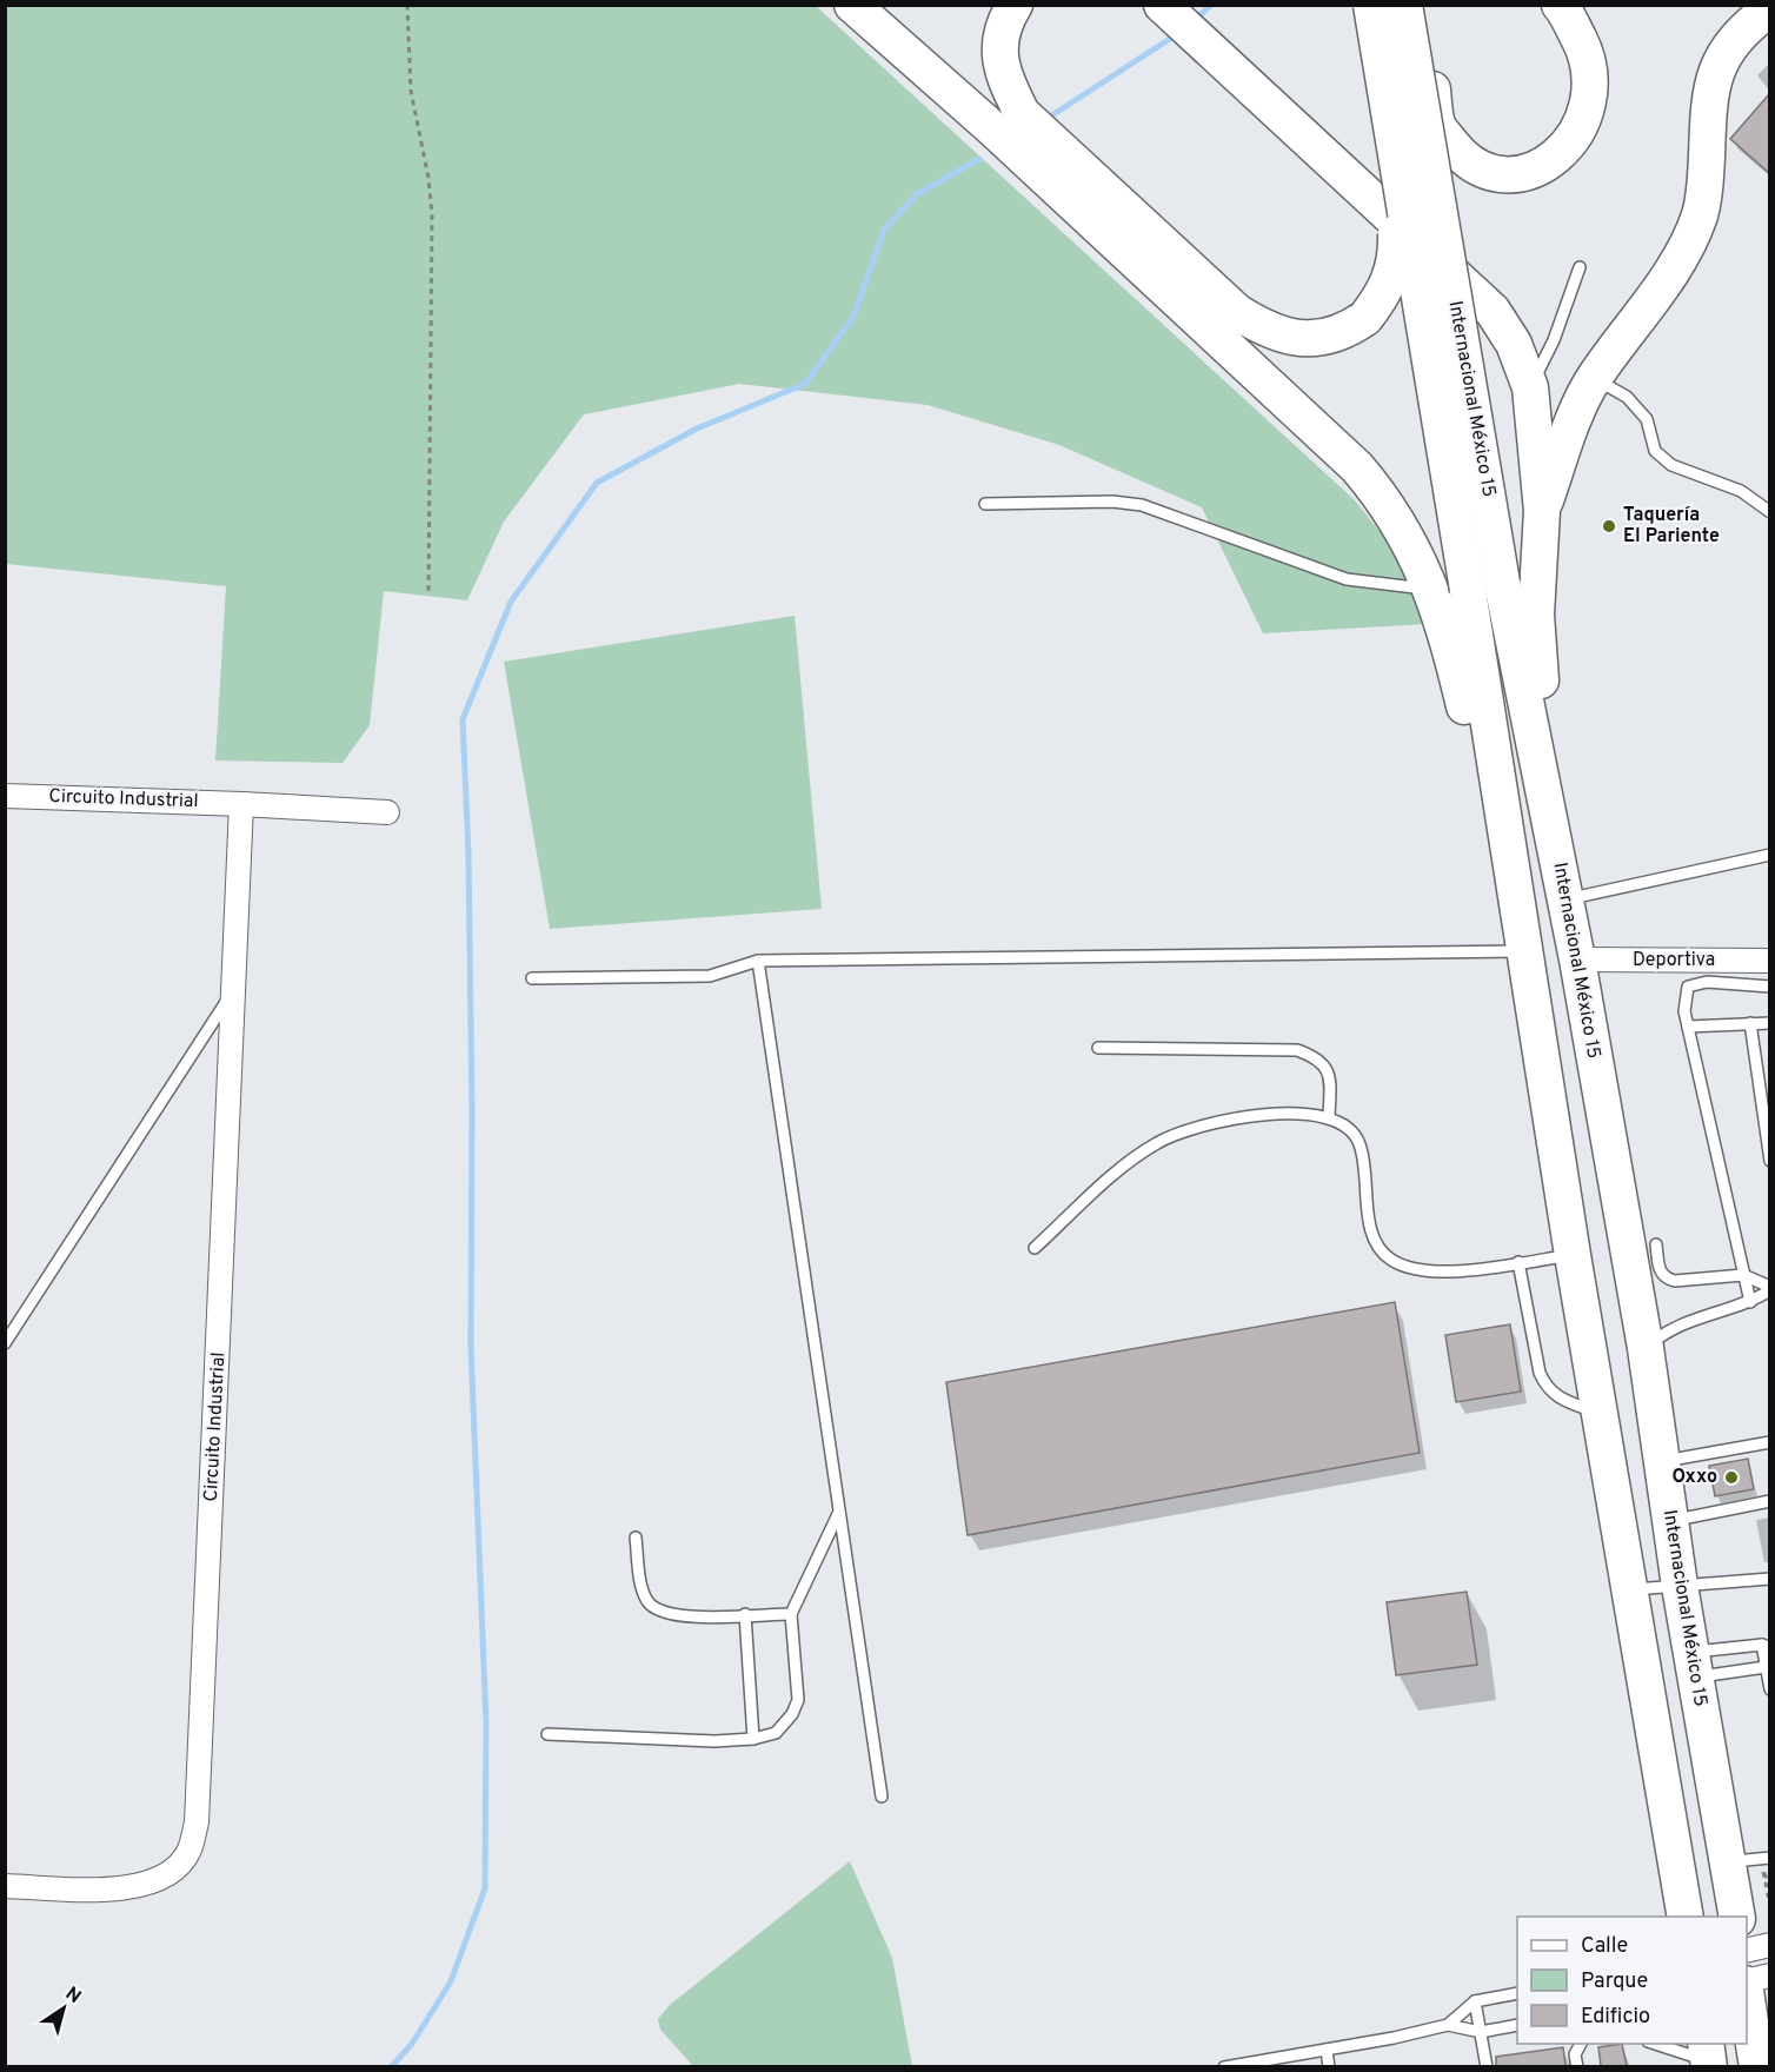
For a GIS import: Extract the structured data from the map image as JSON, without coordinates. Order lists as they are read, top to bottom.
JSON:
{
  "streets": {
    "main road": ["Internacional México 15"],
    "street": ["Circuito Industrial", "Deportiva"]
  },
  "crossings": [
    ["Internacional México 15", "Deportiva"]
  ],
  "places": ["Taquería El Pariente", "Oxxo"],
  "legend": ["Calle", "Parque", "Edificio"],
  "north": "top right"
}
